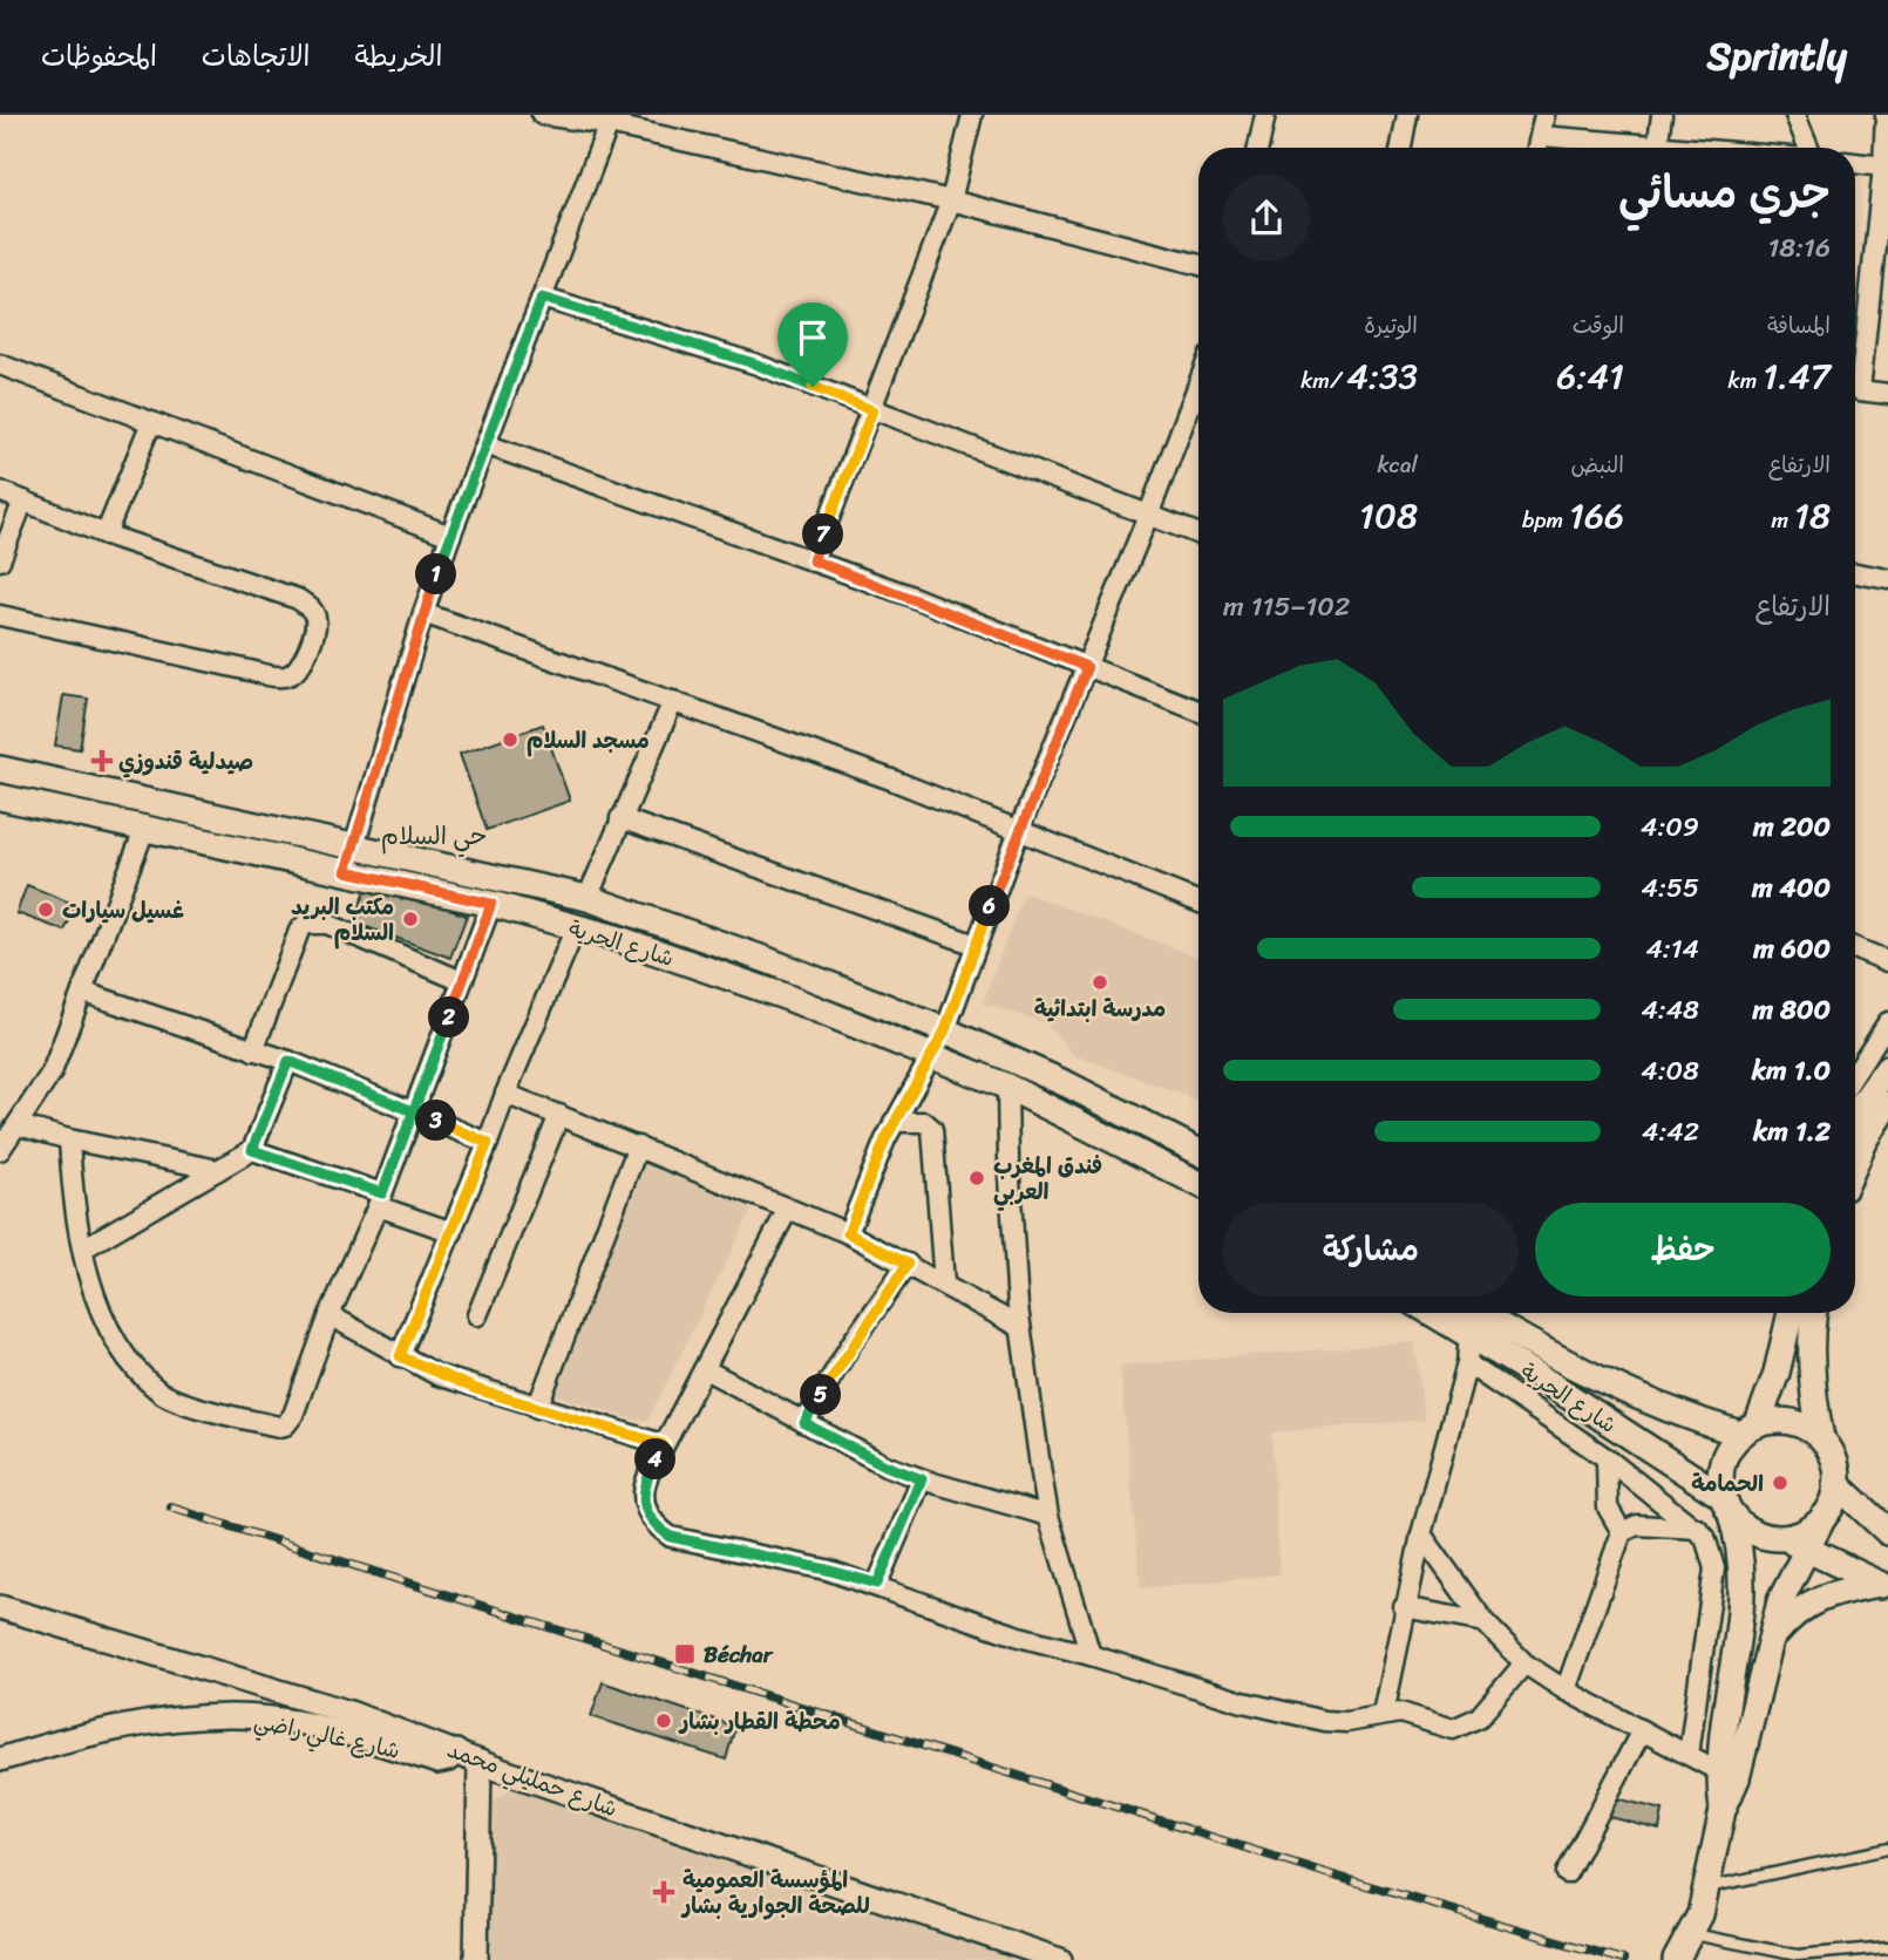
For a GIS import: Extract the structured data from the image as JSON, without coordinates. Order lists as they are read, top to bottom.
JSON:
{
  "streets": {
    "main road": ["شارع الحرية"],
    "street": ["شارع غالي راضي", "شارع حمليلي محمد"]
  },
  "crossings": [
    ["شارع غالي راضي", "شارع حمليلي محمد"]
  ],
  "districts": ["حي السلام"],
  "places": {
    "other": [
      "مسجد السلام",
      "غسيل سيارات",
      "مكتب البريد السلام",
      "مدرسة ابتدائية",
      "فندق المغرب العربي",
      "الحمامة",
      "محطة القطار بشار"
    ],
    "health": ["صيدلية قندوزي", "المؤسسة العمومية للصحة الجوارية بشار"],
    "transit": ["Béchar"]
  },
  "page": {
    "header": "Sprintly",
    "nav": ["الخريطة", "الاتجاهات", "المحفوظات"],
    "heading": ["جري مسائي", "18:16"],
    "stats": [
      ["المسافة", "1.47 km"],
      ["الوقت", "6:41"],
      ["الوتيرة", "4:33 /km"],
      ["الارتفاع", "18 m"],
      ["النبض", "166 bpm"],
      ["kcal", "108"]
    ],
    "pins": [
      "7",
      "1",
      "6",
      "2",
      "3",
      "5",
      "4"
    ],
    "chart": ["الارتفاع", "102–115 m"],
    "list": [
      {
        "name": "200 m",
        "note": "4:09"
      },
      {
        "name": "400 m",
        "note": "4:55"
      },
      {
        "name": "600 m",
        "note": "4:14"
      },
      {
        "name": "800 m",
        "note": "4:48"
      },
      {
        "name": "1.0 km",
        "note": "4:08"
      },
      {
        "name": "1.2 km",
        "note": "4:42"
      }
    ],
    "buttons": ["حفظ", "مشاركة"]
  }
}
